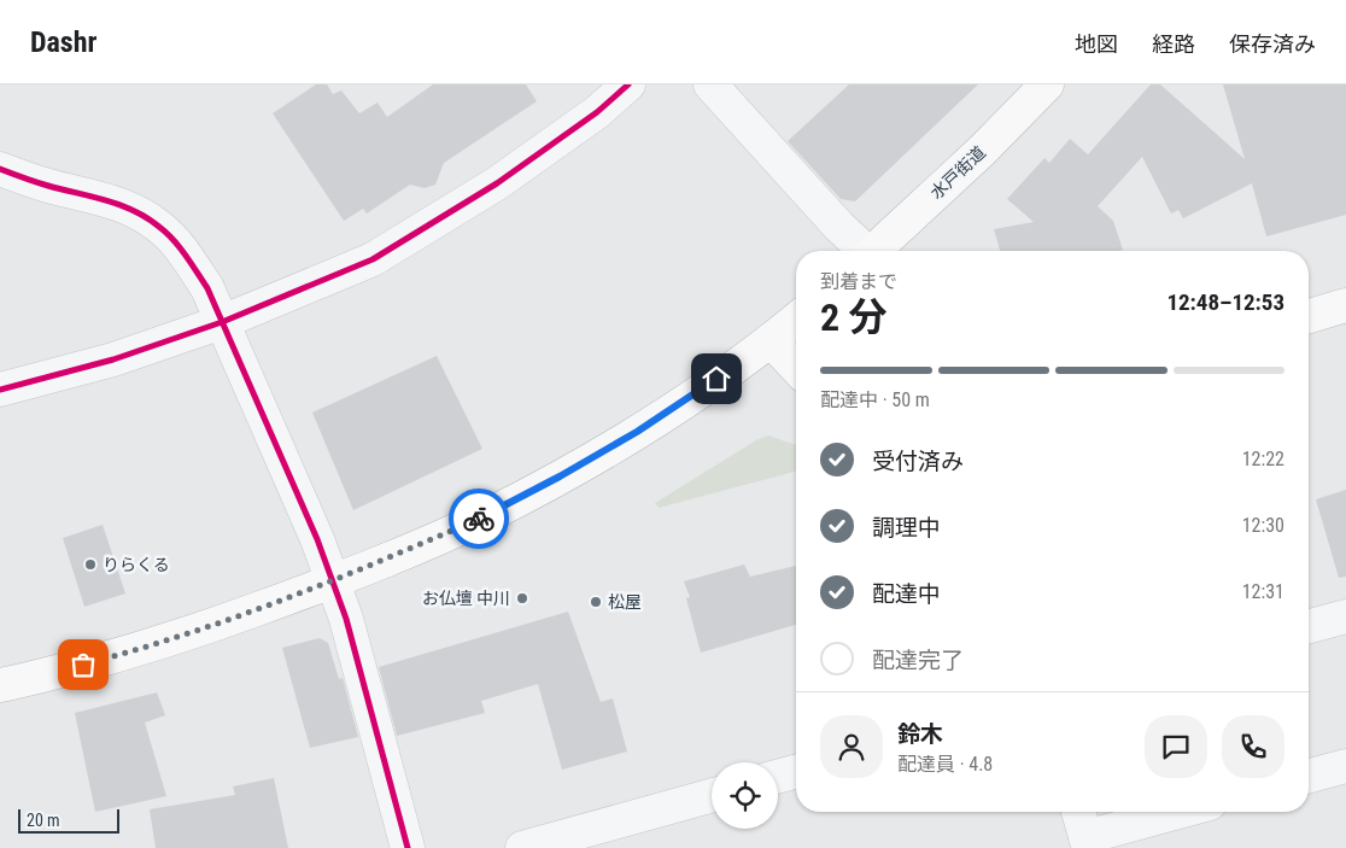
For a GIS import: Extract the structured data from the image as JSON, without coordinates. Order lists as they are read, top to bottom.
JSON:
{
  "streets": {
    "main road": ["水戸街道"]
  },
  "places": ["りらくる", "お仏壇 中川", "松屋"],
  "scale_bar": "20 m",
  "page": {
    "header": "Dashr",
    "nav": ["地図", "経路", "保存済み"],
    "heading": ["2 分", "到着まで", "12:48–12:53"],
    "panel": ["鈴木", "配達員 · 4.8"],
    "bar": "配達中 · 50 m",
    "list": [
      ["受付済み", "12:22"],
      ["調理中", "12:30"],
      ["配達中", "12:31"],
      "配達完了"
    ],
    "scale": "20 m"
  }
}
